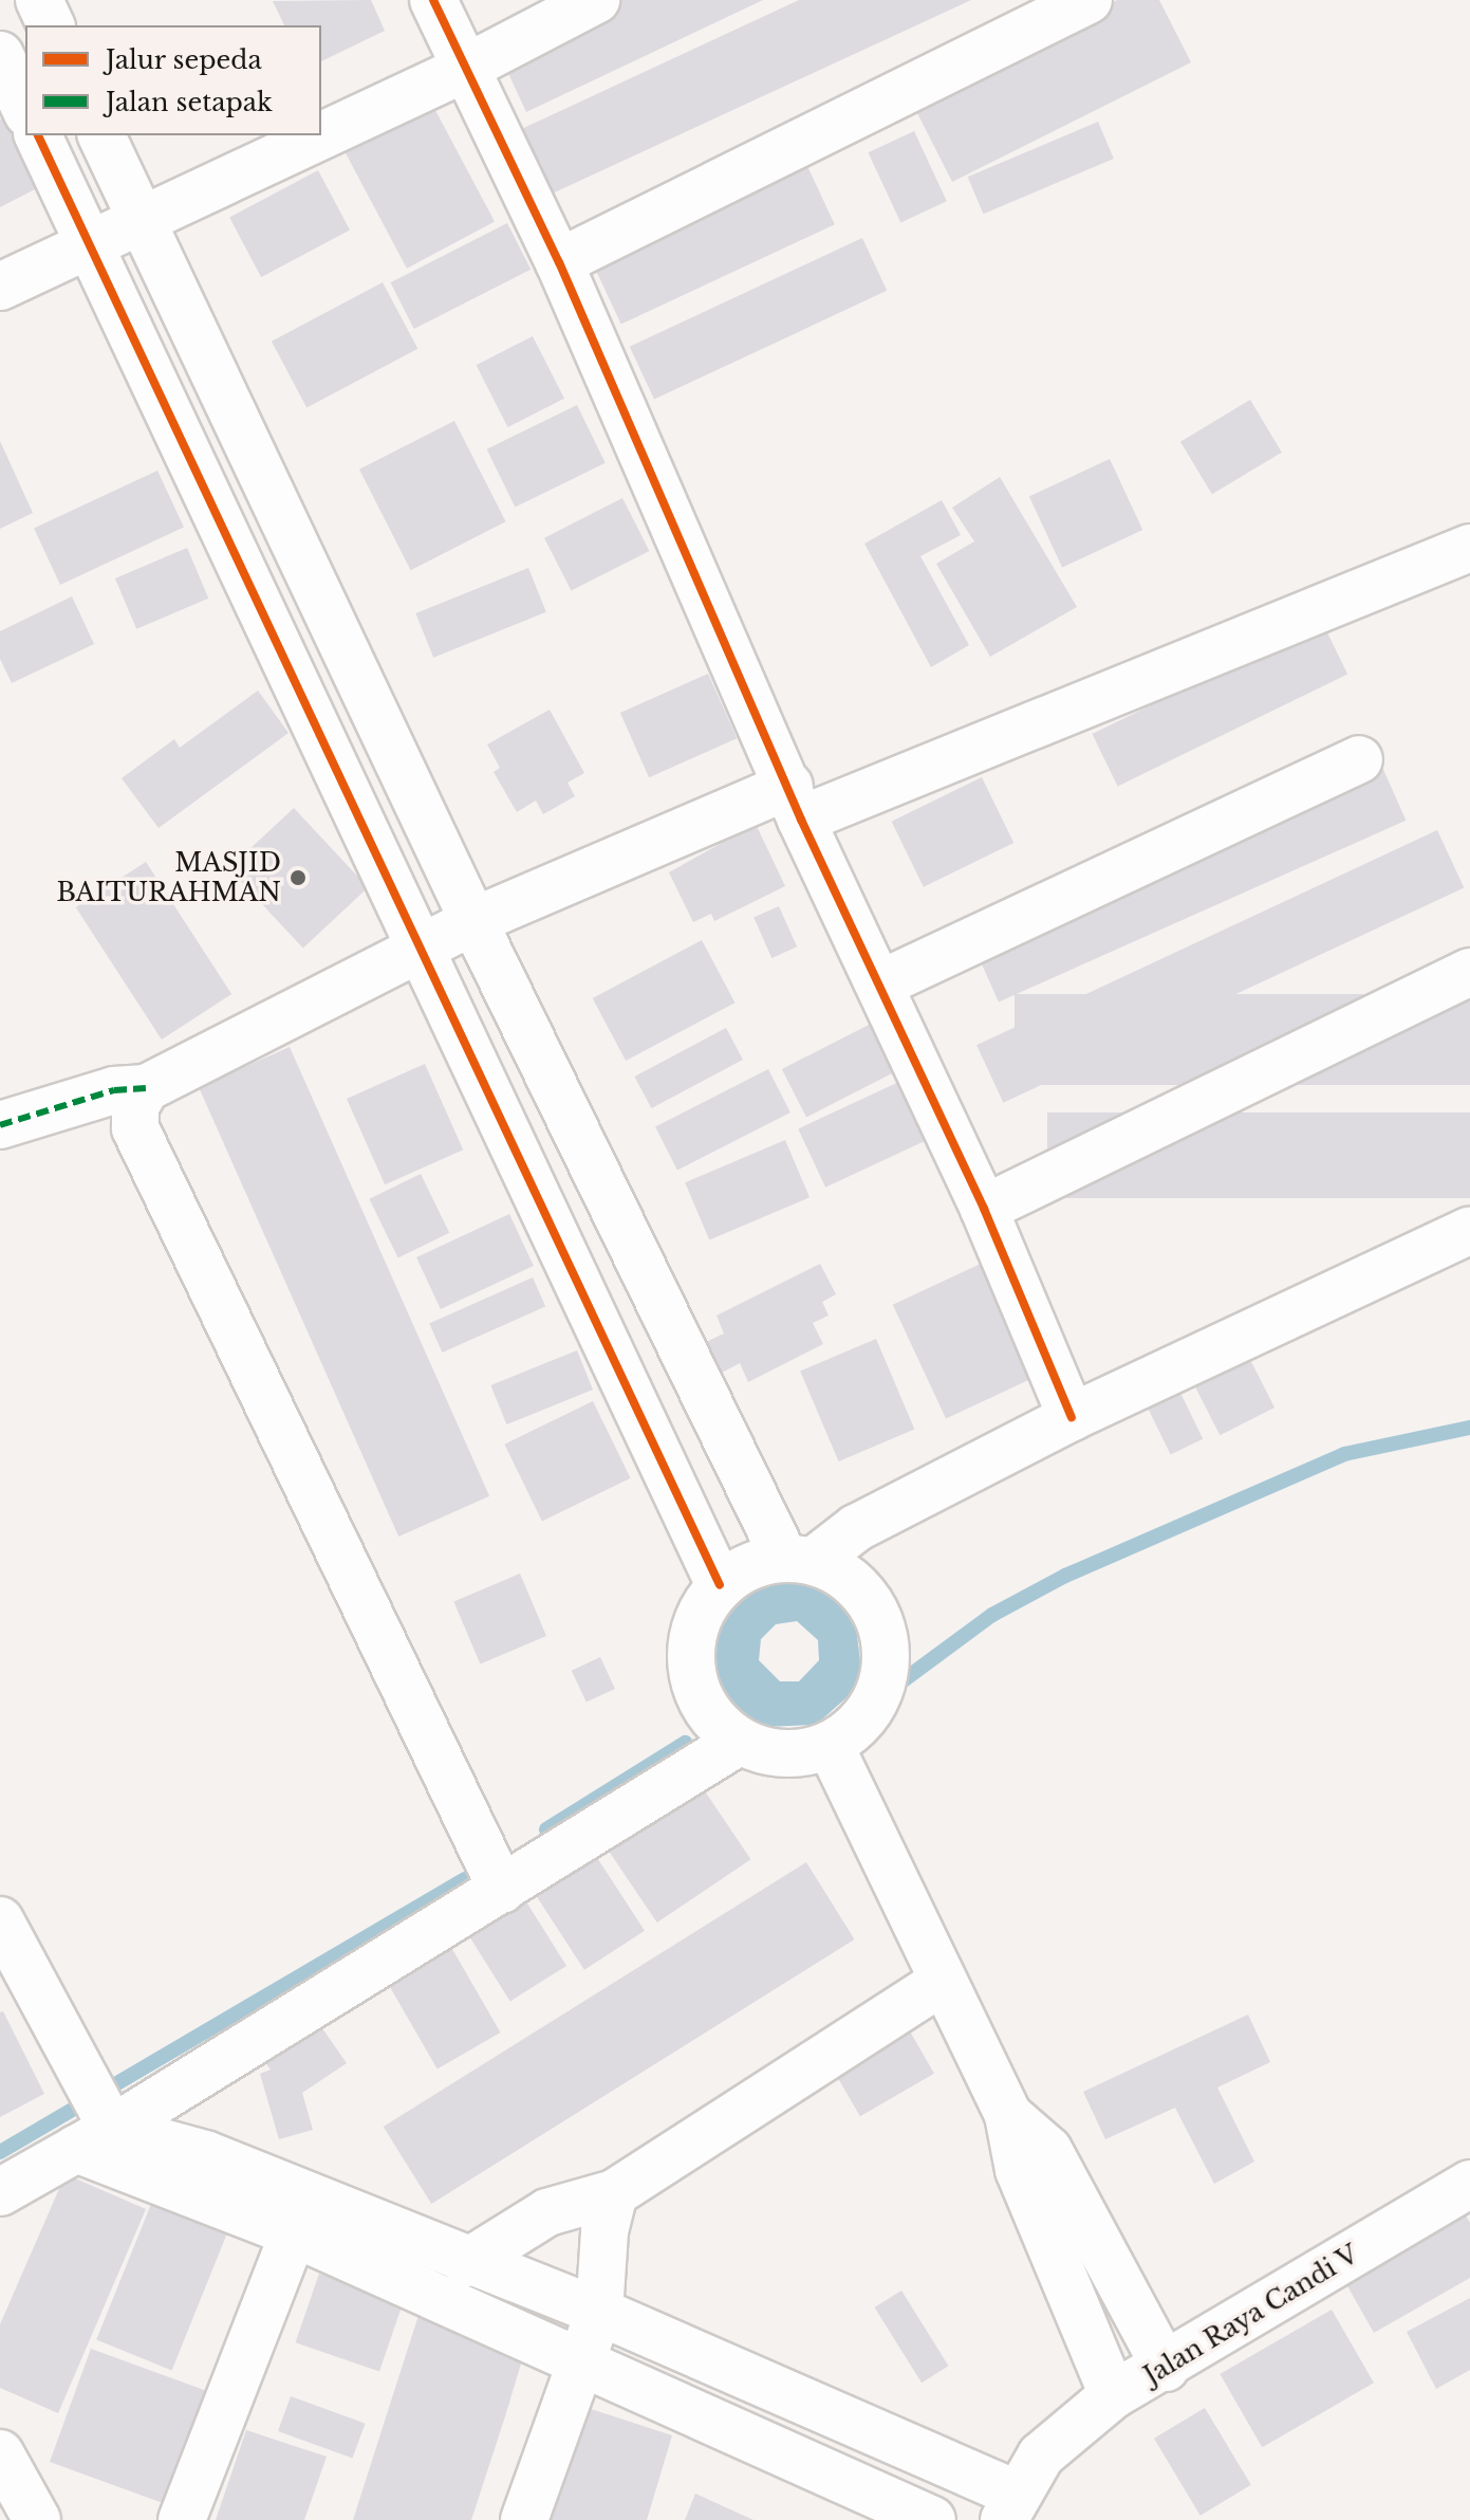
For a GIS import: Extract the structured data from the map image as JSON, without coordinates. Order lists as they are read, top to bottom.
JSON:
{
  "streets": {
    "street": ["Jalan Raya Candi V"]
  },
  "places": ["MASJID BAITURAHMAN"],
  "legend": ["Jalur sepeda", "Jalan setapak"]
}
